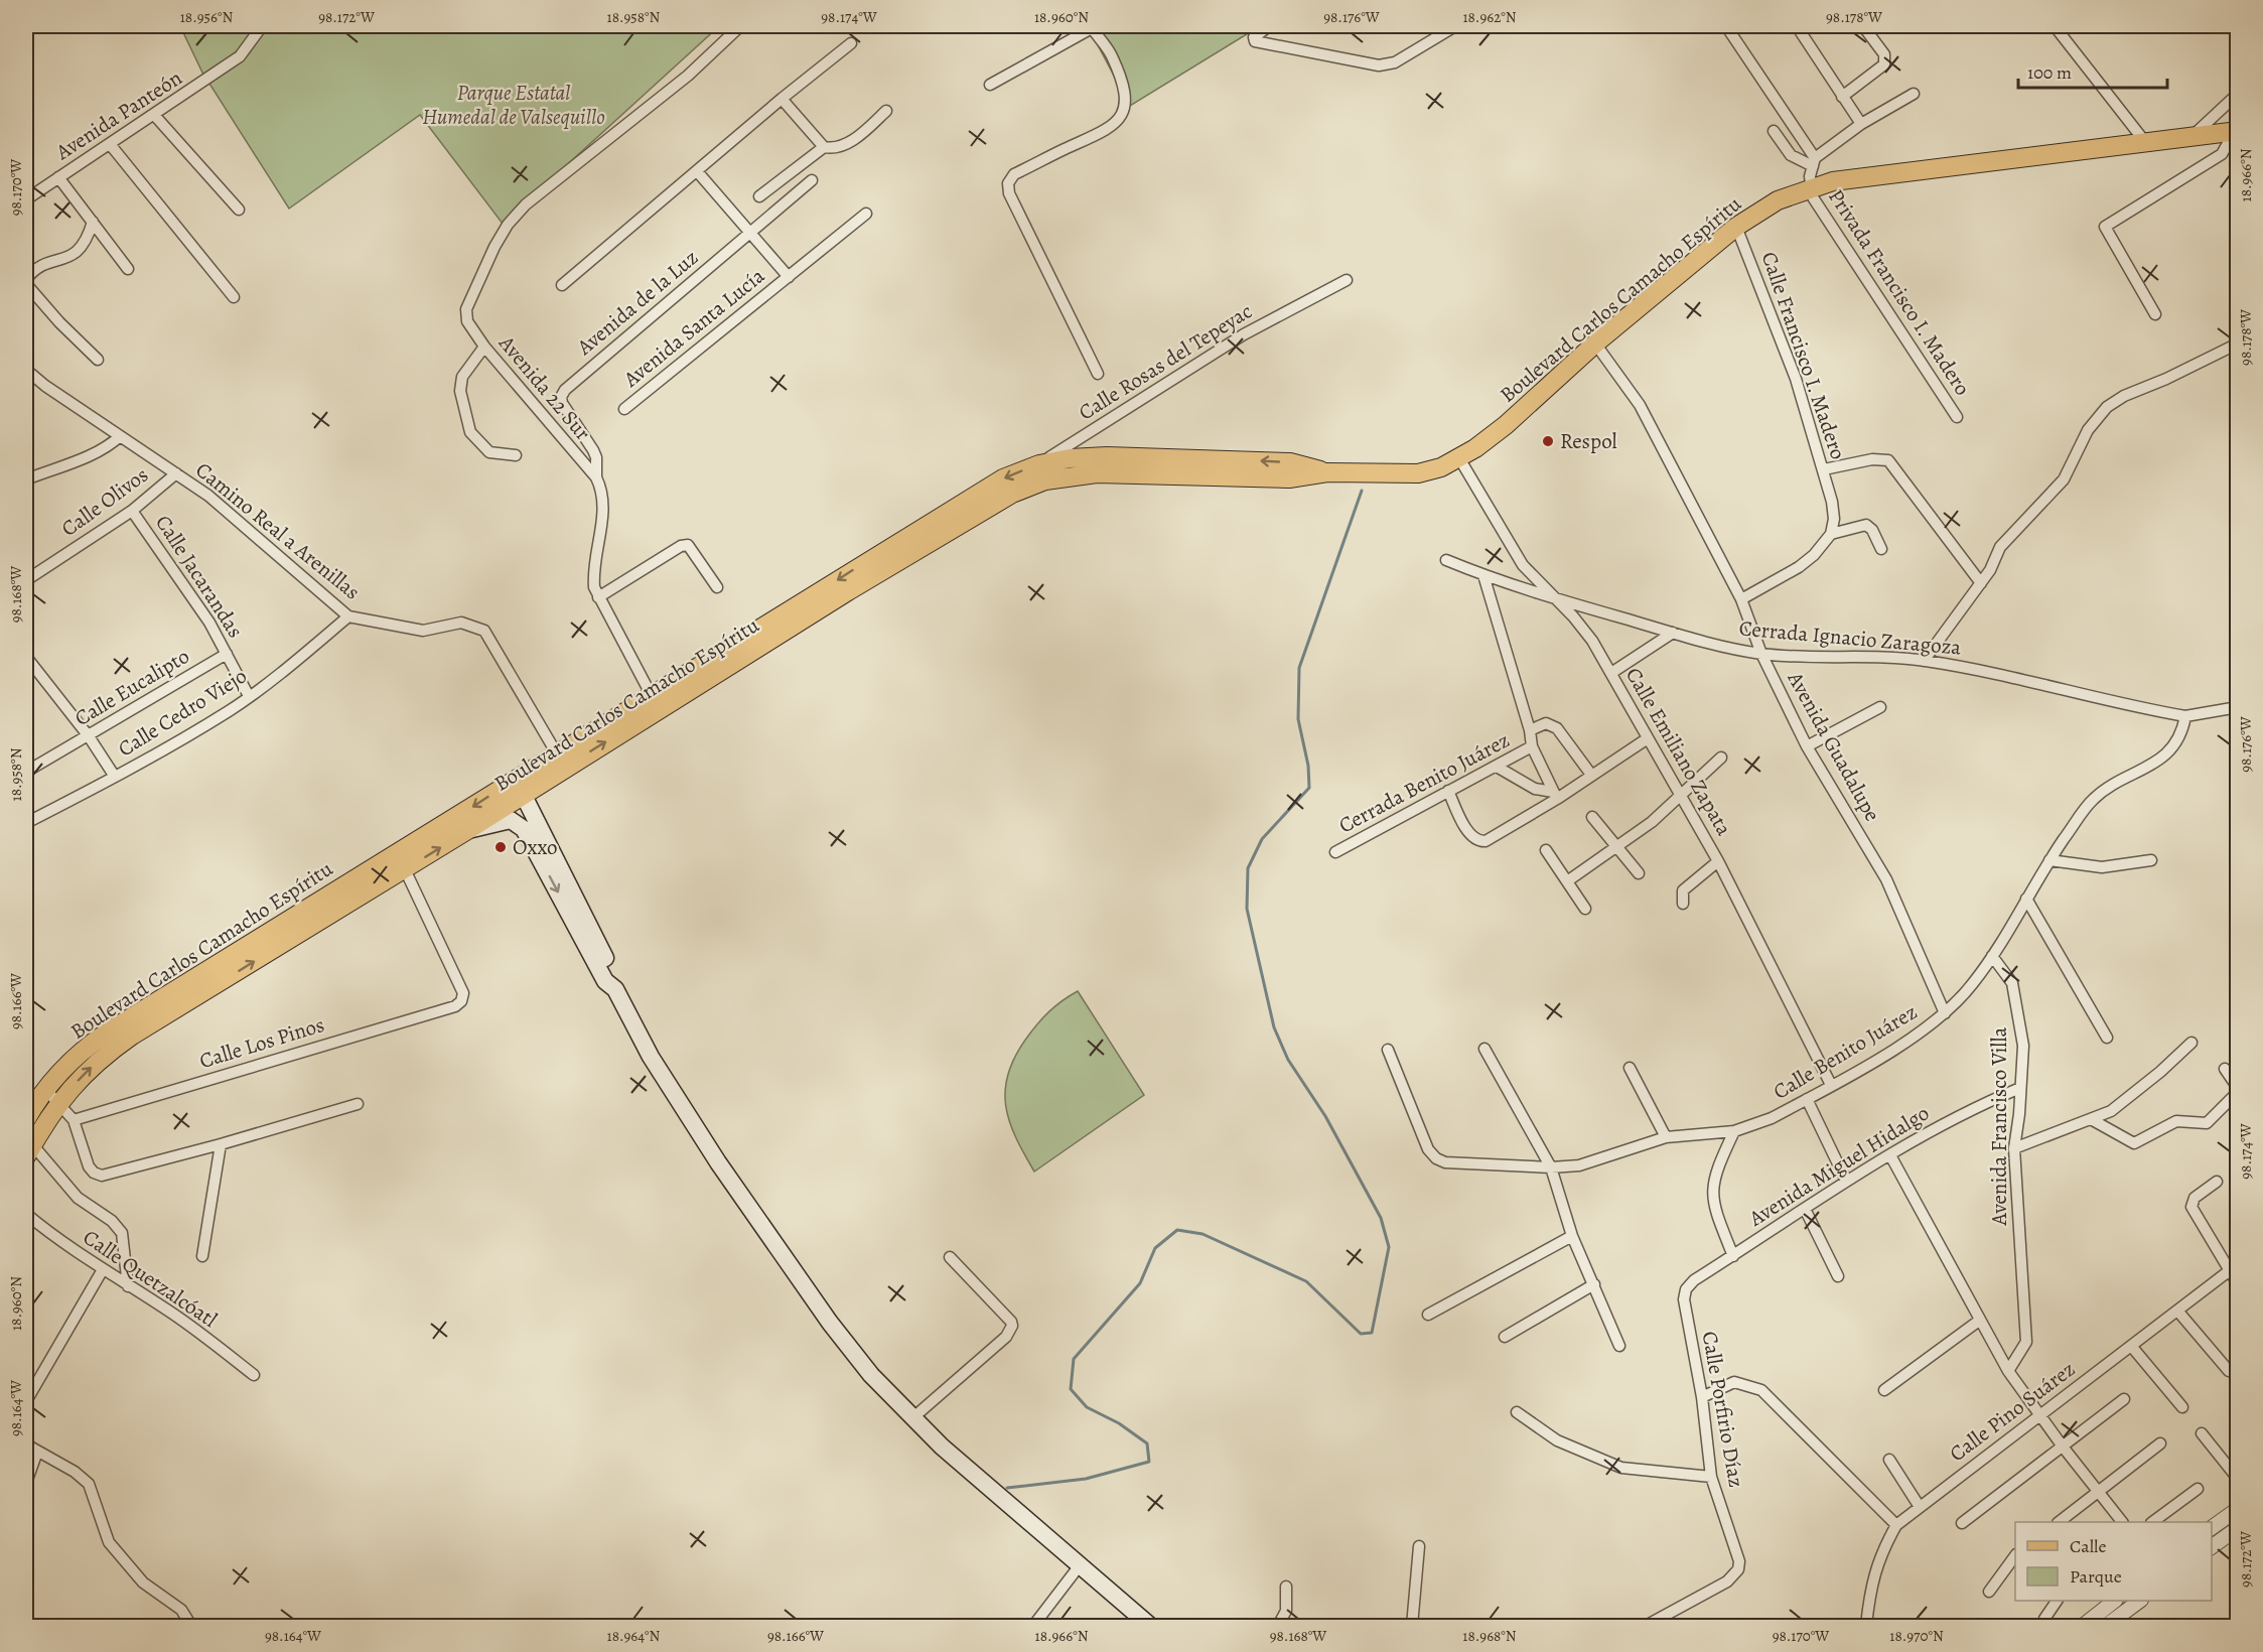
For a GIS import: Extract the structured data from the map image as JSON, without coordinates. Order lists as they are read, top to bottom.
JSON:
{
  "streets": {
    "main road": ["Boulevard Carlos Camacho Espíritu"],
    "street": [
      "Avenida Panteón",
      "Privada Francisco I. Madero",
      "Avenida de la Luz",
      "Avenida Santa Lucía",
      "Calle Francisco I. Madero",
      "Calle Rosas del Tepeyac",
      "Avenida 22 Sur",
      "Calle Olivos",
      "Camino Real a Arenillas",
      "Calle Jacarandas",
      "Cerrada Ignacio Zaragoza",
      "Calle Eucalipto",
      "Calle Cedro Viejo",
      "Avenida Guadalupe",
      "Calle Emiliano Zapata",
      "Cerrada Benito Juárez",
      "Calle Los Pinos",
      "Calle Benito Juárez",
      "Avenida Francisco Villa",
      "Avenida Miguel Hidalgo",
      "Calle Quetzalcóatl",
      "Calle Porfirio Díaz",
      "Calle Pino Suárez"
    ]
  },
  "crossings": [
    ["Privada Francisco I. Madero", "Boulevard Carlos Camacho Espíritu"],
    ["Boulevard Carlos Camacho Espíritu", "Avenida de la Luz"],
    ["Boulevard Carlos Camacho Espíritu", "Calle Francisco I. Madero"],
    ["Boulevard Carlos Camacho Espíritu", "Calle Rosas del Tepeyac"],
    ["Boulevard Carlos Camacho Espíritu", "Camino Real a Arenillas"],
    ["Boulevard Carlos Camacho Espíritu", "Avenida Guadalupe"],
    ["Boulevard Carlos Camacho Espíritu", "Calle Emiliano Zapata"],
    ["Boulevard Carlos Camacho Espíritu", "Calle Los Pinos"],
    ["Avenida de la Luz", "Avenida 22 Sur"],
    ["Calle Olivos", "Camino Real a Arenillas"],
    ["Calle Olivos", "Calle Jacarandas"],
    ["Camino Real a Arenillas", "Calle Cedro Viejo"],
    ["Calle Jacarandas", "Calle Eucalipto"],
    ["Calle Jacarandas", "Calle Cedro Viejo"],
    ["Cerrada Ignacio Zaragoza", "Avenida Guadalupe"],
    ["Cerrada Ignacio Zaragoza", "Calle Emiliano Zapata"],
    ["Cerrada Ignacio Zaragoza", "Calle Benito Juárez"],
    ["Avenida Guadalupe", "Calle Benito Juárez"],
    ["Calle Emiliano Zapata", "Calle Benito Juárez"],
    ["Calle Benito Juárez", "Avenida Francisco Villa"],
    ["Avenida Francisco Villa", "Avenida Miguel Hidalgo"],
    ["Avenida Miguel Hidalgo", "Calle Porfirio Díaz"]
  ],
  "parks": ["Parque Estatal Humedal de Valsequillo"],
  "places": ["Respol", "Oxxo"],
  "legend": ["Calle", "Parque"],
  "scale_bar": "100 m",
  "coordinates": [
    "18.956°N",
    "98.172°W",
    "18.958°N",
    "98.174°W",
    "18.960°N",
    "98.176°W",
    "18.962°N",
    "98.178°W",
    "18.966°N",
    "98.170°W",
    "98.168°W",
    "98.166°W",
    "98.164°W",
    "18.964°N",
    "18.968°N",
    "18.970°N"
  ]
}
